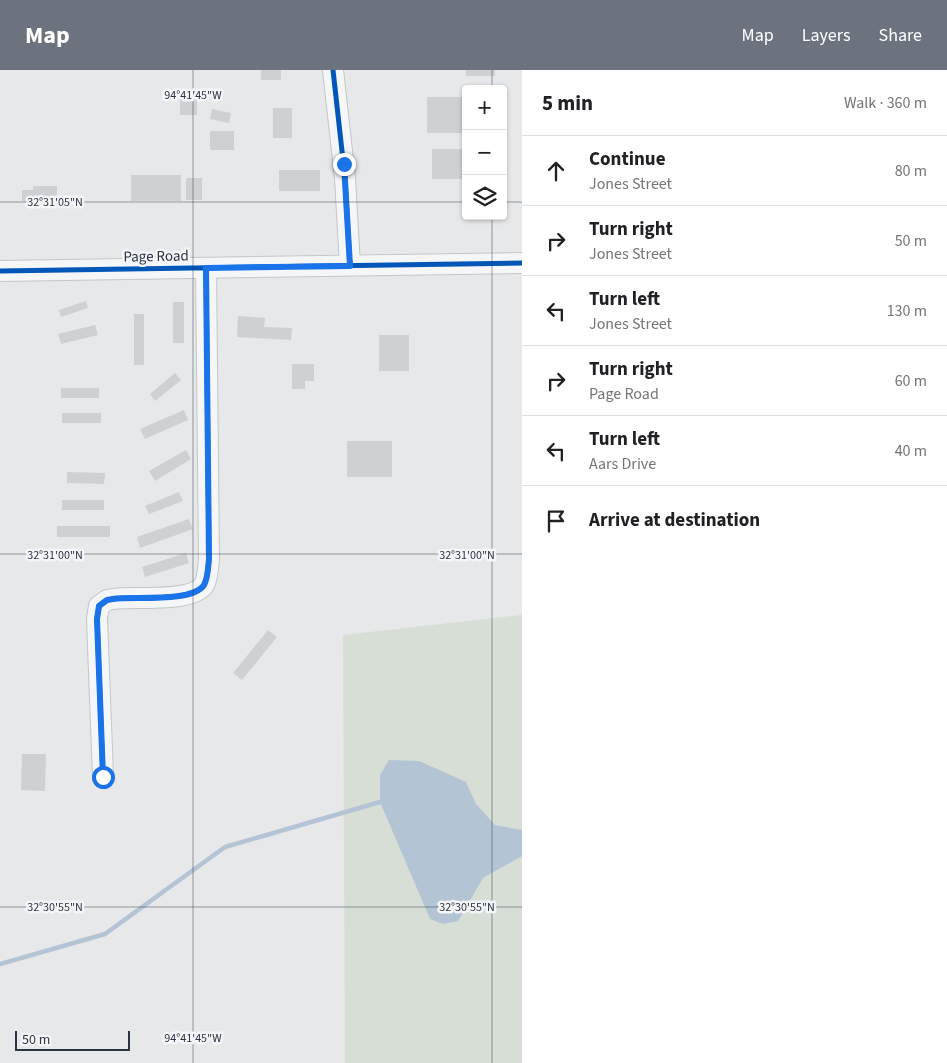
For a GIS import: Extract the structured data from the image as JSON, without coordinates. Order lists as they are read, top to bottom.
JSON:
{
  "streets": {
    "street": ["Page Road"]
  },
  "scale_bar": "50 m",
  "page": {
    "header": "Map",
    "nav": ["Map", "Layers", "Share"],
    "heading": ["5 min", "Walk · 360 m"],
    "map_buttons": ["+", "−"],
    "list": [
      ["Continue", "Jones Street", "80 m"],
      ["Turn right", "Jones Street", "50 m"],
      ["Turn left", "Jones Street", "130 m"],
      ["Turn right", "Page Road", "60 m"],
      ["Turn left", "Aars Drive", "40 m"],
      "Arrive at destination"
    ],
    "scale": "50 m"
  },
  "coordinates": [
    "94°41'45\"W",
    "32°31'05\"N",
    "32°31'00\"N",
    "32°30'55\"N"
  ]
}
